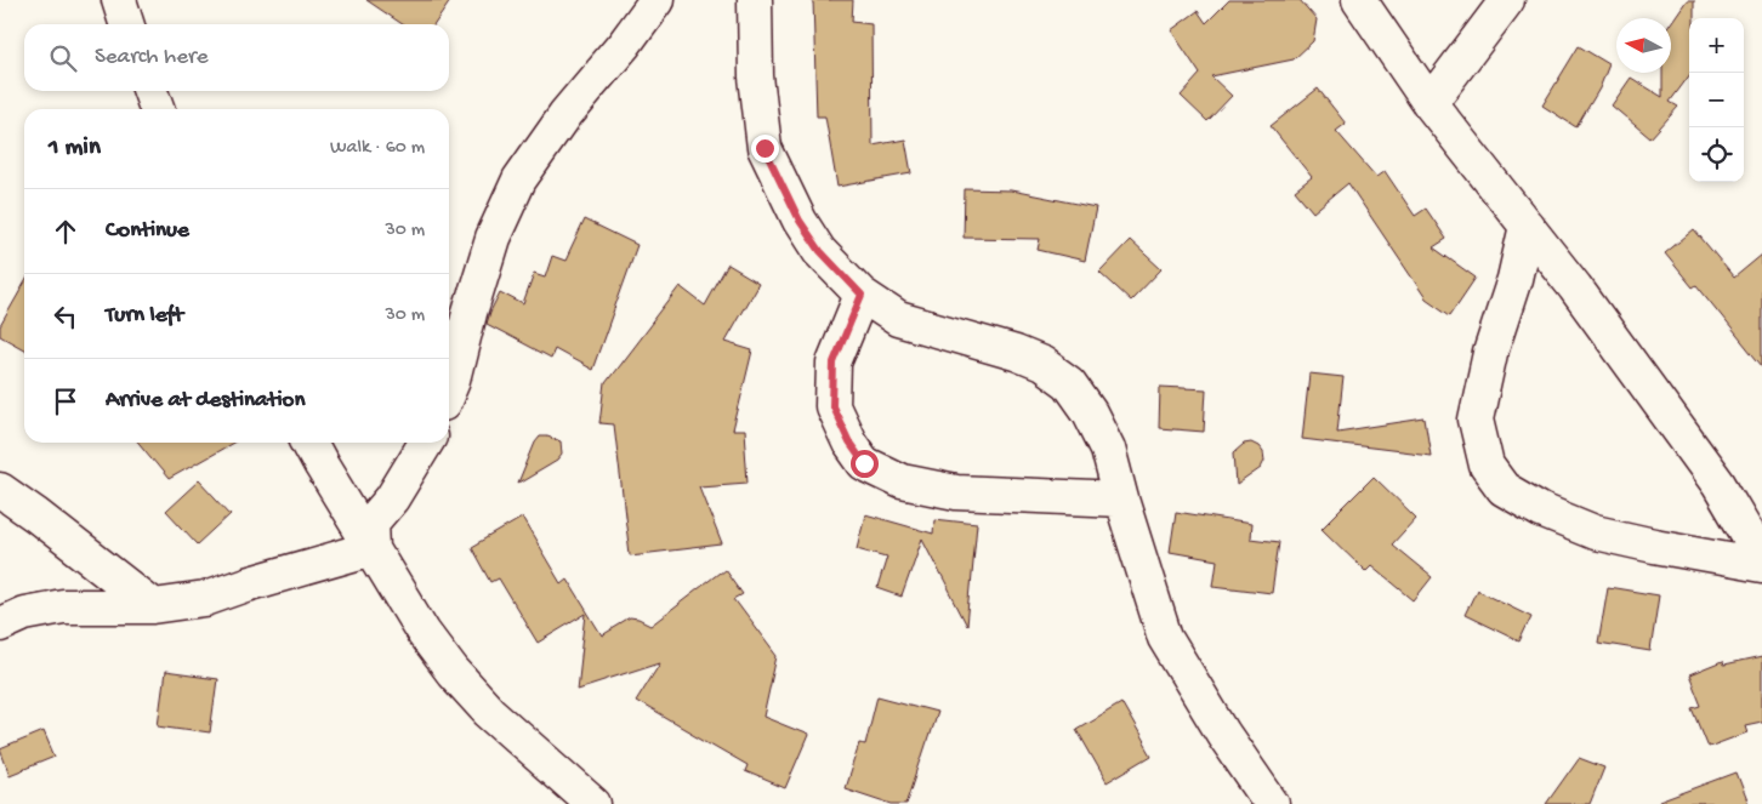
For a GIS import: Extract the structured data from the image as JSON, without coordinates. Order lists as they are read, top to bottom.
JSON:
{
  "north": "left",
  "page": {
    "map_buttons": ["+", "−"],
    "search": "Search here",
    "heading": ["1 min", "Walk · 60 m"],
    "list": [
      ["Continue", "30 m"],
      ["Turn left", "30 m"],
      "Arrive at destination"
    ]
  }
}
